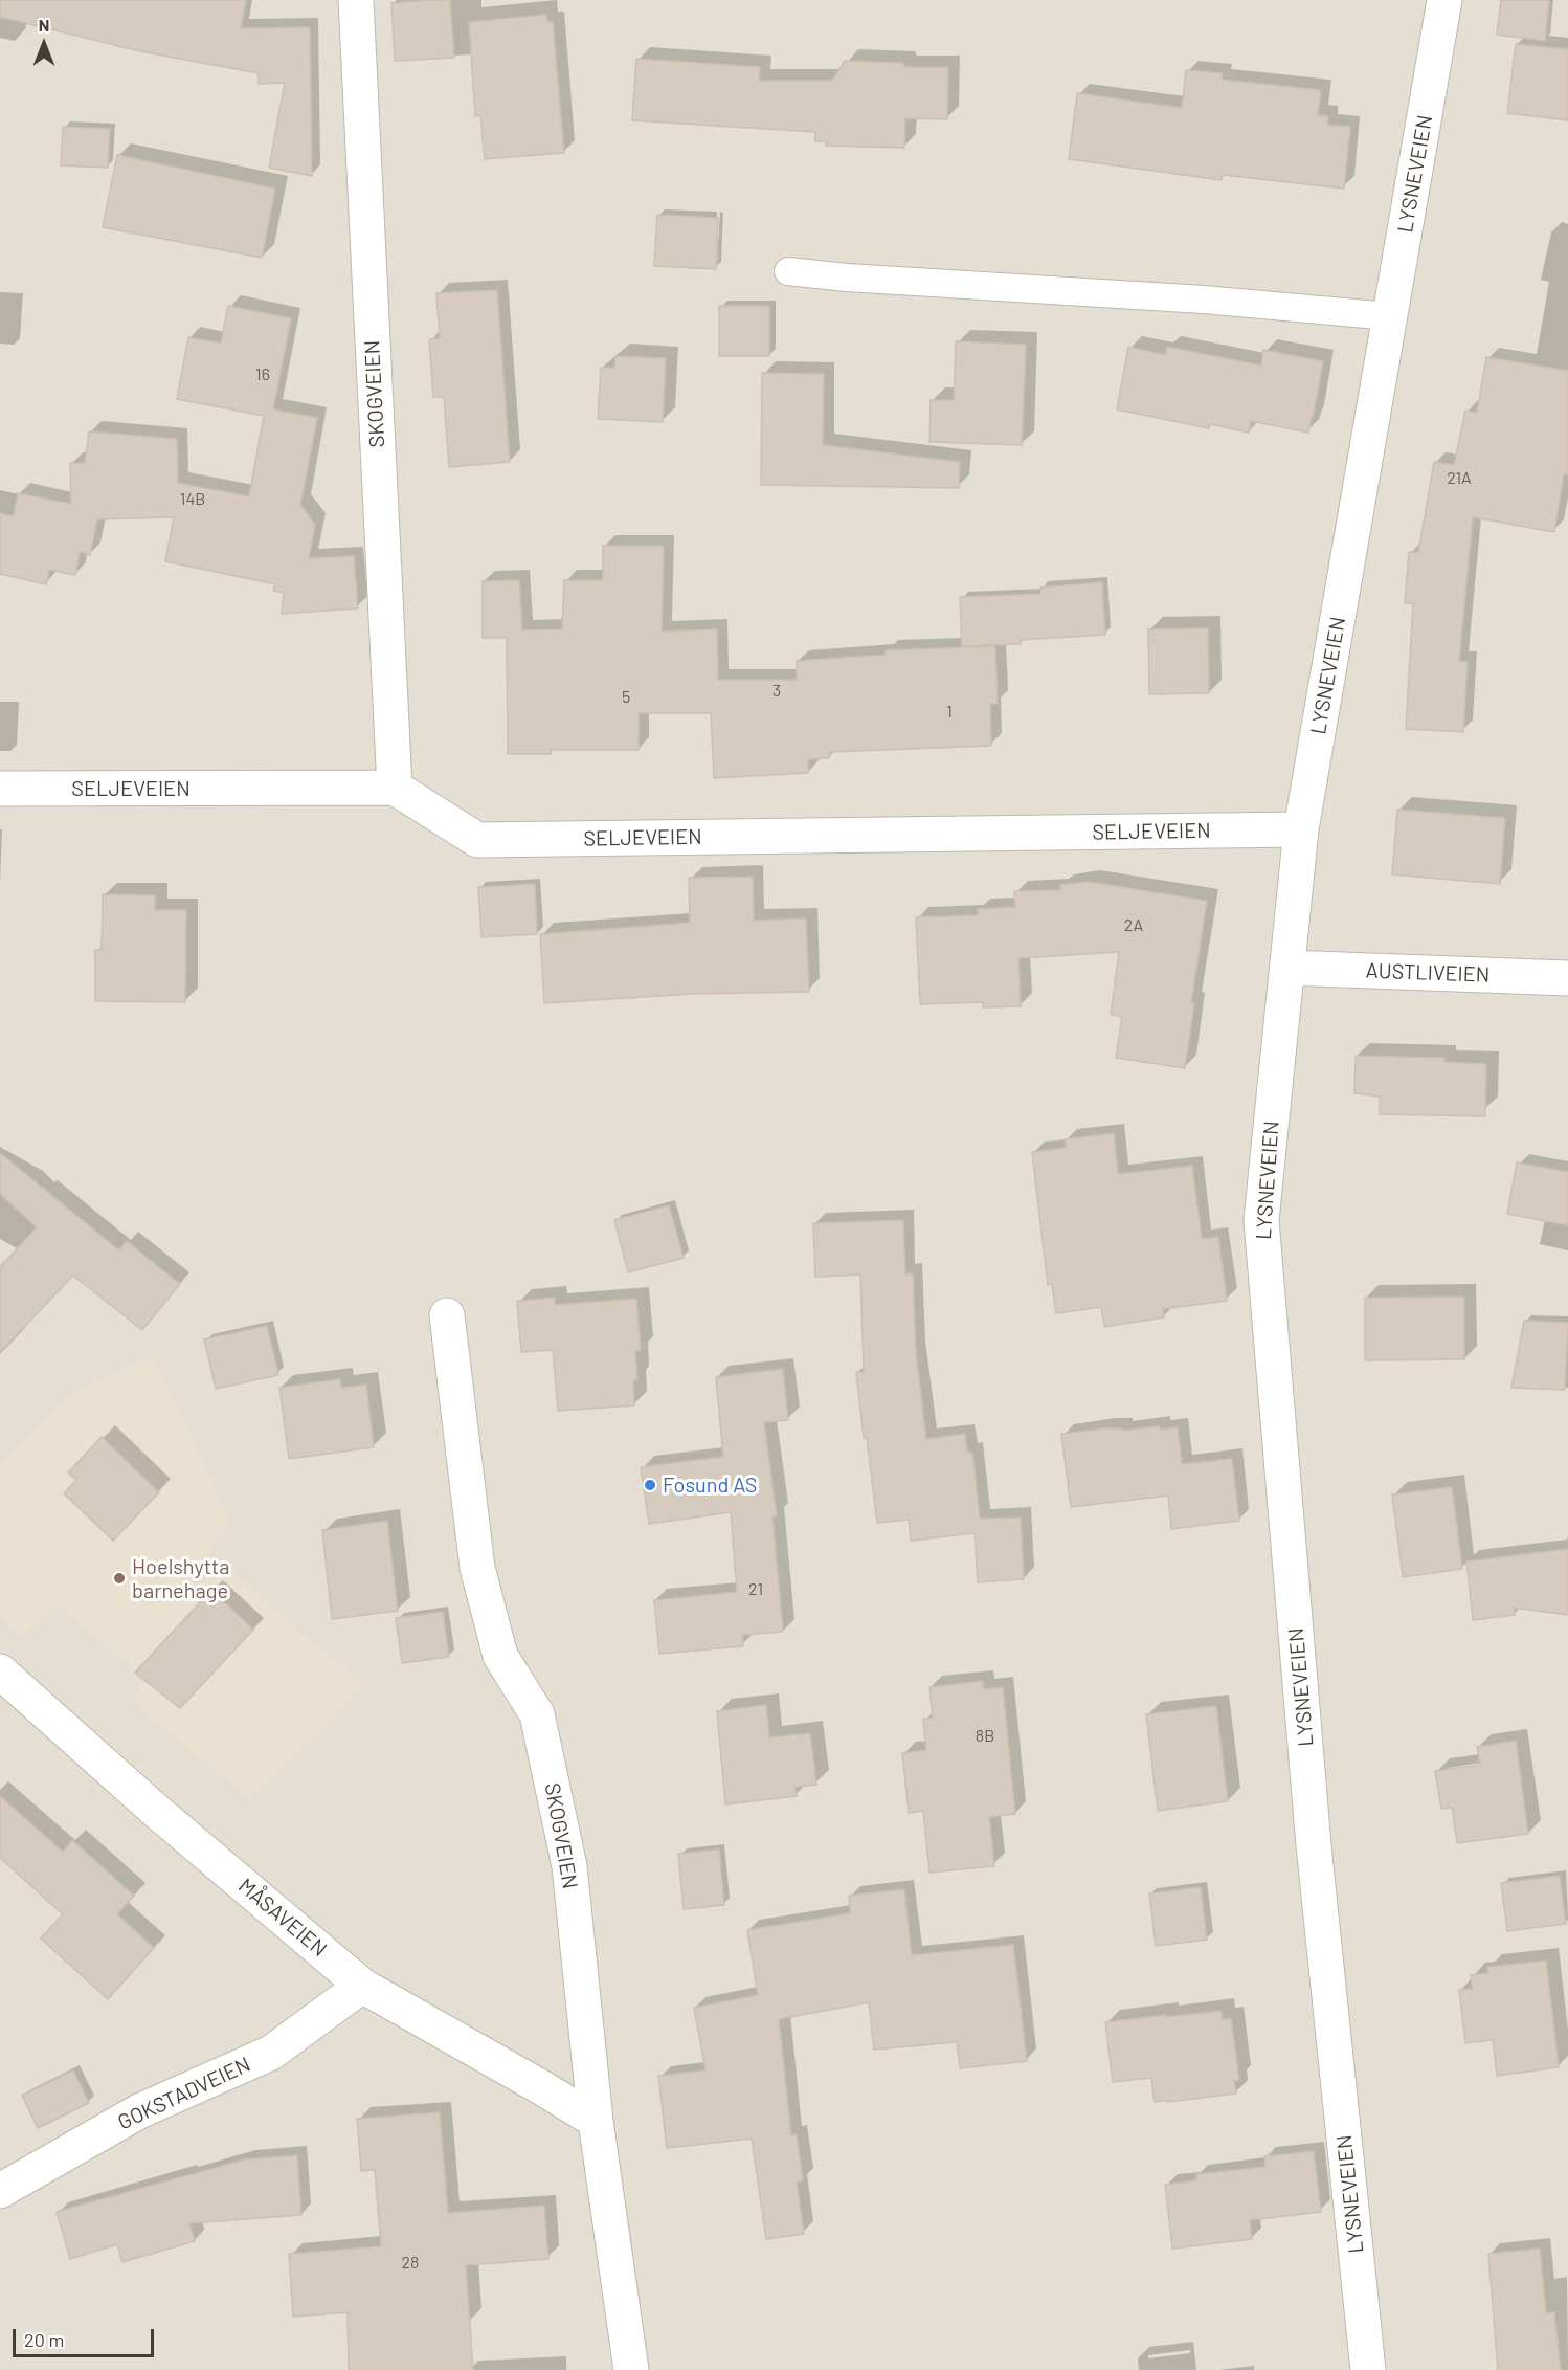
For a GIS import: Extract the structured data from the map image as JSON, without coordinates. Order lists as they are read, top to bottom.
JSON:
{
  "streets": {
    "street": [
      "LYSNEVEIEN",
      "SKOGVEIEN",
      "SELJEVEIEN",
      "AUSTLIVEIEN",
      "MÅSAVEIEN",
      "GOKSTADVEIEN"
    ]
  },
  "crossings": [
    ["LYSNEVEIEN", "SELJEVEIEN"],
    ["LYSNEVEIEN", "AUSTLIVEIEN"],
    ["SKOGVEIEN", "SELJEVEIEN"],
    ["SKOGVEIEN", "MÅSAVEIEN"],
    ["MÅSAVEIEN", "GOKSTADVEIEN"]
  ],
  "places": ["Fosund AS", "Hoelshytta barnehage"],
  "house_numbers": [
    "16",
    "21A",
    "14B",
    "3",
    "5",
    "1",
    "2A",
    "21",
    "8B",
    "28"
  ],
  "scale_bar": "20 m",
  "north": "top"
}
